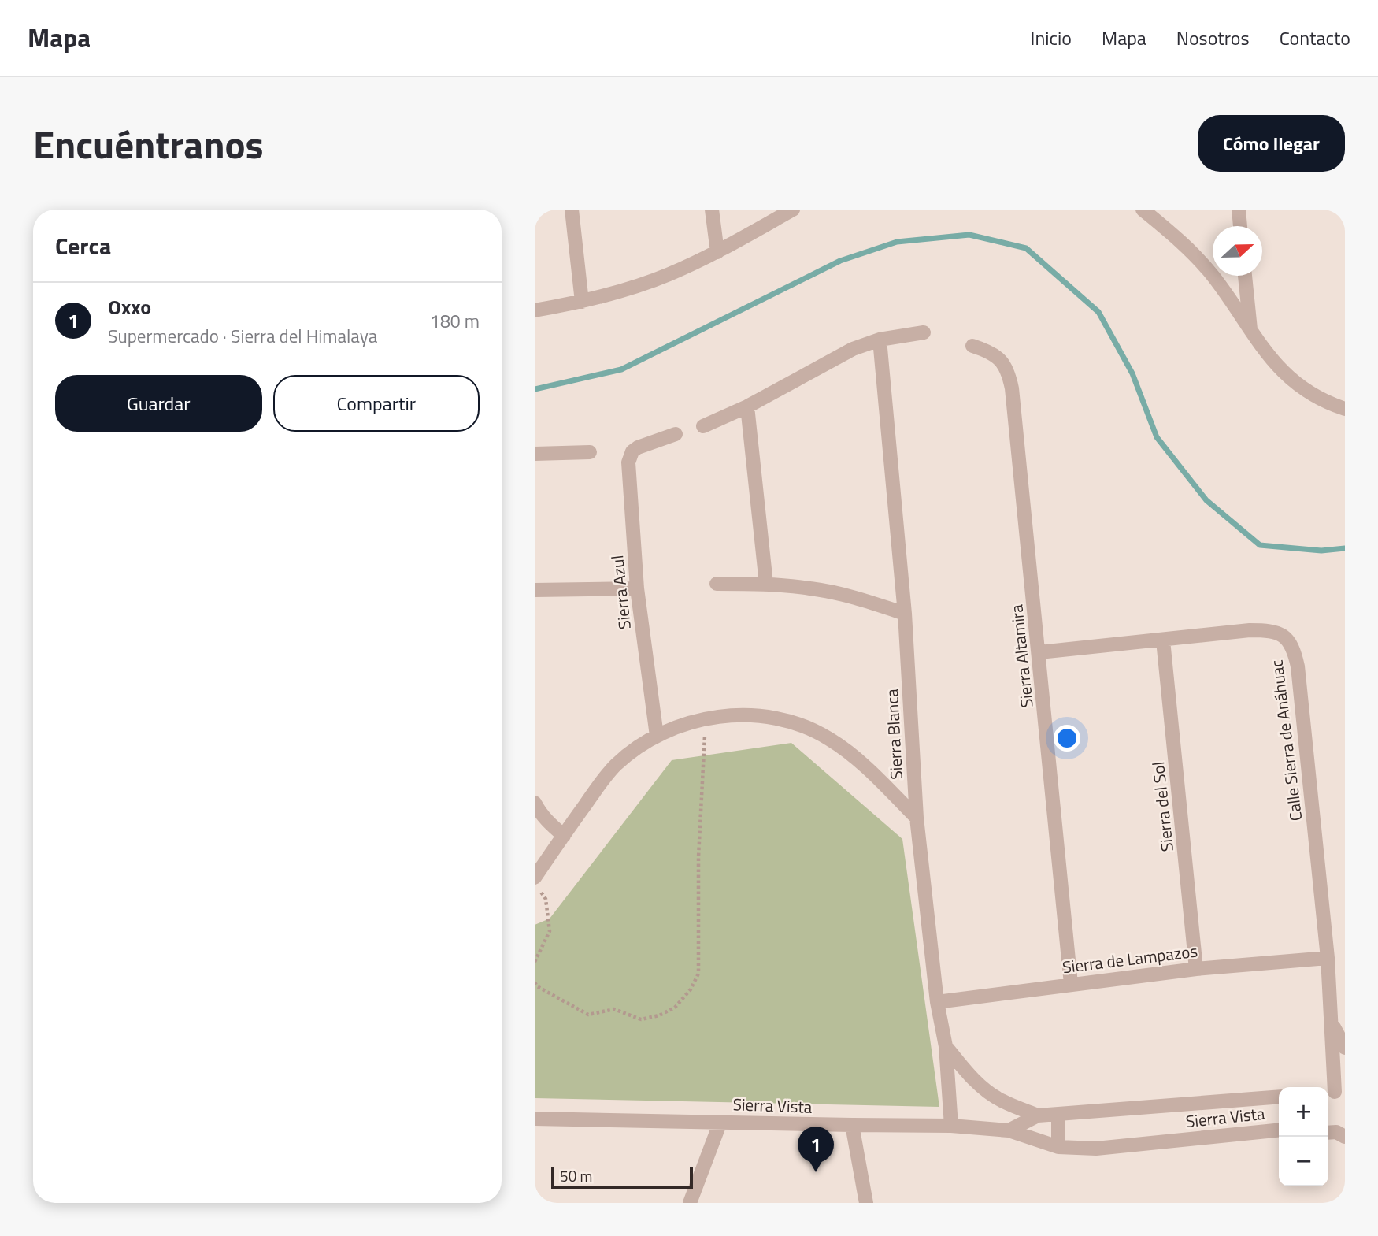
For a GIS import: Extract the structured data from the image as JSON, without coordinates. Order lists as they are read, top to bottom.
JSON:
{
  "streets": {
    "street": [
      "Sierra Azul",
      "Sierra Altamira",
      "Sierra Blanca",
      "Calle Sierra de Anáhuac",
      "Sierra del Sol",
      "Sierra de Lampazos",
      "Sierra Vista"
    ]
  },
  "crossings": [
    ["Sierra Altamira", "Calle Sierra de Anáhuac"],
    ["Sierra Altamira", "Sierra de Lampazos"],
    ["Sierra Blanca", "Sierra de Lampazos"],
    ["Sierra Blanca", "Sierra Vista"],
    ["Calle Sierra de Anáhuac", "Sierra del Sol"],
    ["Calle Sierra de Anáhuac", "Sierra de Lampazos"],
    ["Sierra del Sol", "Sierra de Lampazos"]
  ],
  "scale_bar": "50 m",
  "north": "right",
  "page": {
    "header": "Mapa",
    "nav": [
      "Inicio",
      "Mapa",
      "Nosotros",
      "Contacto"
    ],
    "title": "Encuéntranos",
    "buttons": [
      "Cómo llegar",
      ["Guardar", "Compartir"]
    ],
    "heading": "Cerca",
    "list": [
      {
        "mark": "1",
        "name": "Oxxo",
        "note": "Supermercado · Sierra del Himalaya",
        "value": "180 m"
      }
    ],
    "map_buttons": ["+", "−"],
    "pins": "1",
    "scale": "50 m"
  }
}
